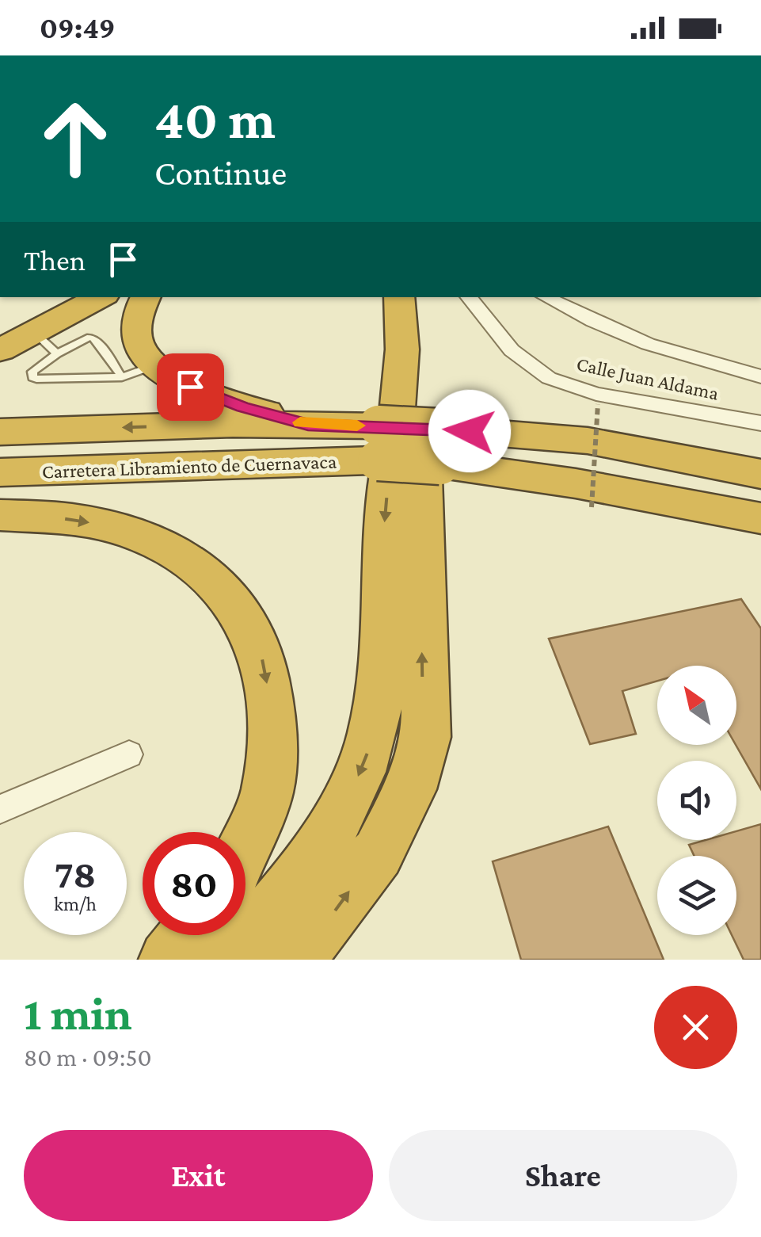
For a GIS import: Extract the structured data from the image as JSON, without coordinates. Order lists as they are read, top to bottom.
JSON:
{
  "streets": {
    "highway": ["Carretera Libramiento de Cuernavaca"],
    "street": ["Calle Juan Aldama"]
  },
  "north": "top left",
  "page": {
    "status": "09:49",
    "turn": ["40 m", "Continue"],
    "then": "Then",
    "speed": "78 km/h",
    "limit": "80",
    "heading": ["1 min", "80 m · 09:50"],
    "buttons": ["Exit", "Share"]
  }
}
